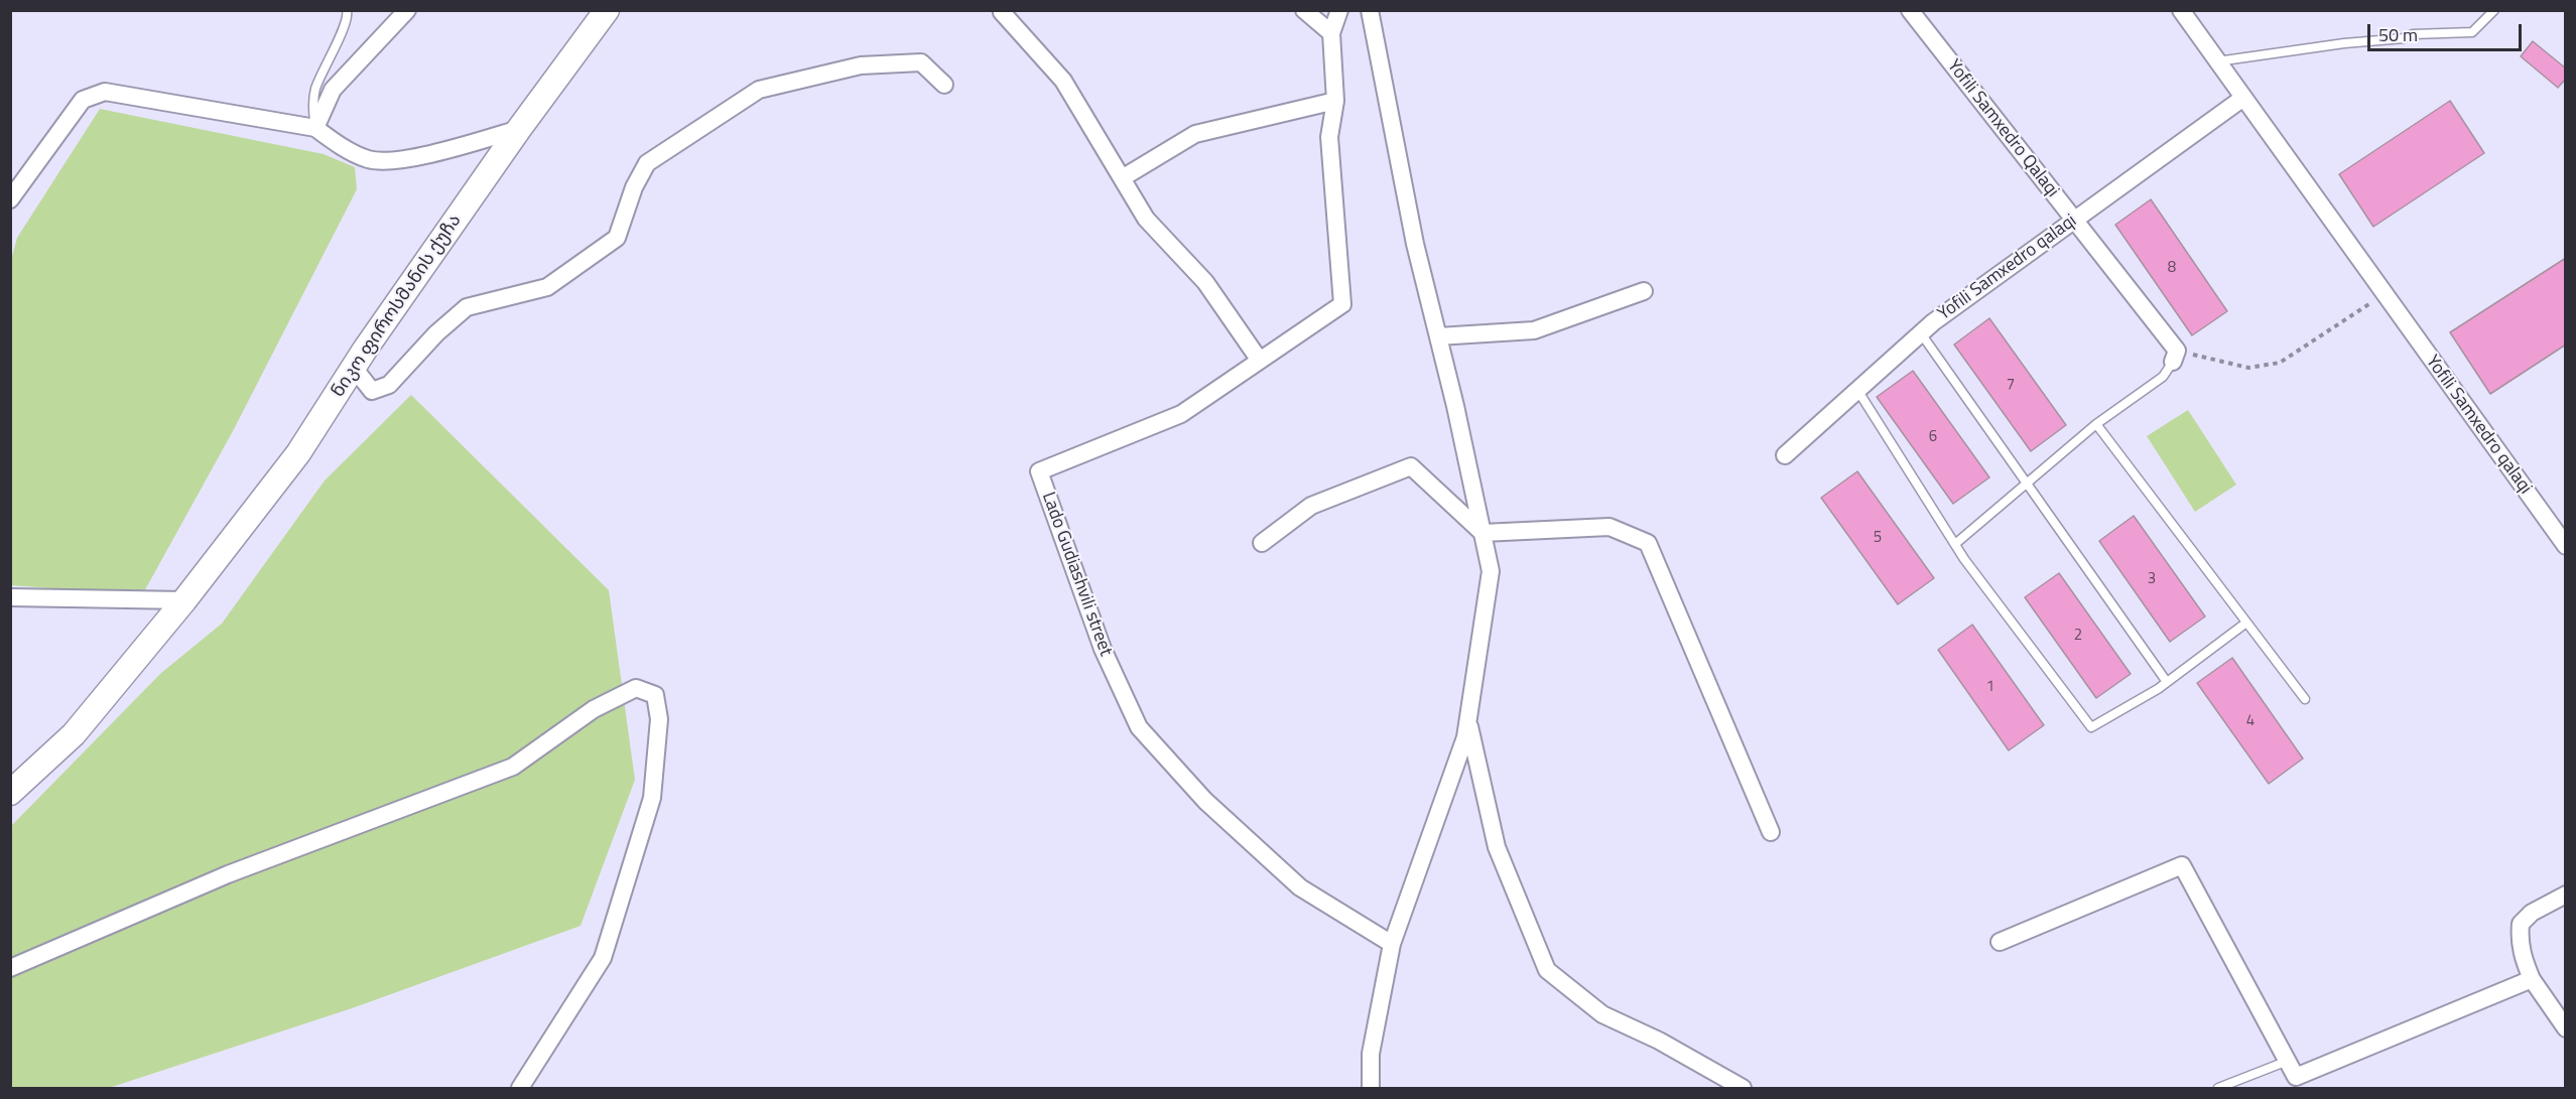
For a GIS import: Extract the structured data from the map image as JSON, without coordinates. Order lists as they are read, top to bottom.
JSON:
{
  "streets": {
    "main road": ["ნიკო ფიროსმანის ქუჩა"],
    "street": ["Yofili Samxedro Qalaqi", "Yofili Samxedro qalaqi", "Lado Gudiashvili street"]
  },
  "crossings": [
    ["Yofili Samxedro Qalaqi", "Yofili Samxedro qalaqi"]
  ],
  "house_numbers": [
    "8",
    "7",
    "6",
    "5",
    "3",
    "2",
    "1",
    "4"
  ],
  "scale_bar": "50 m"
}
